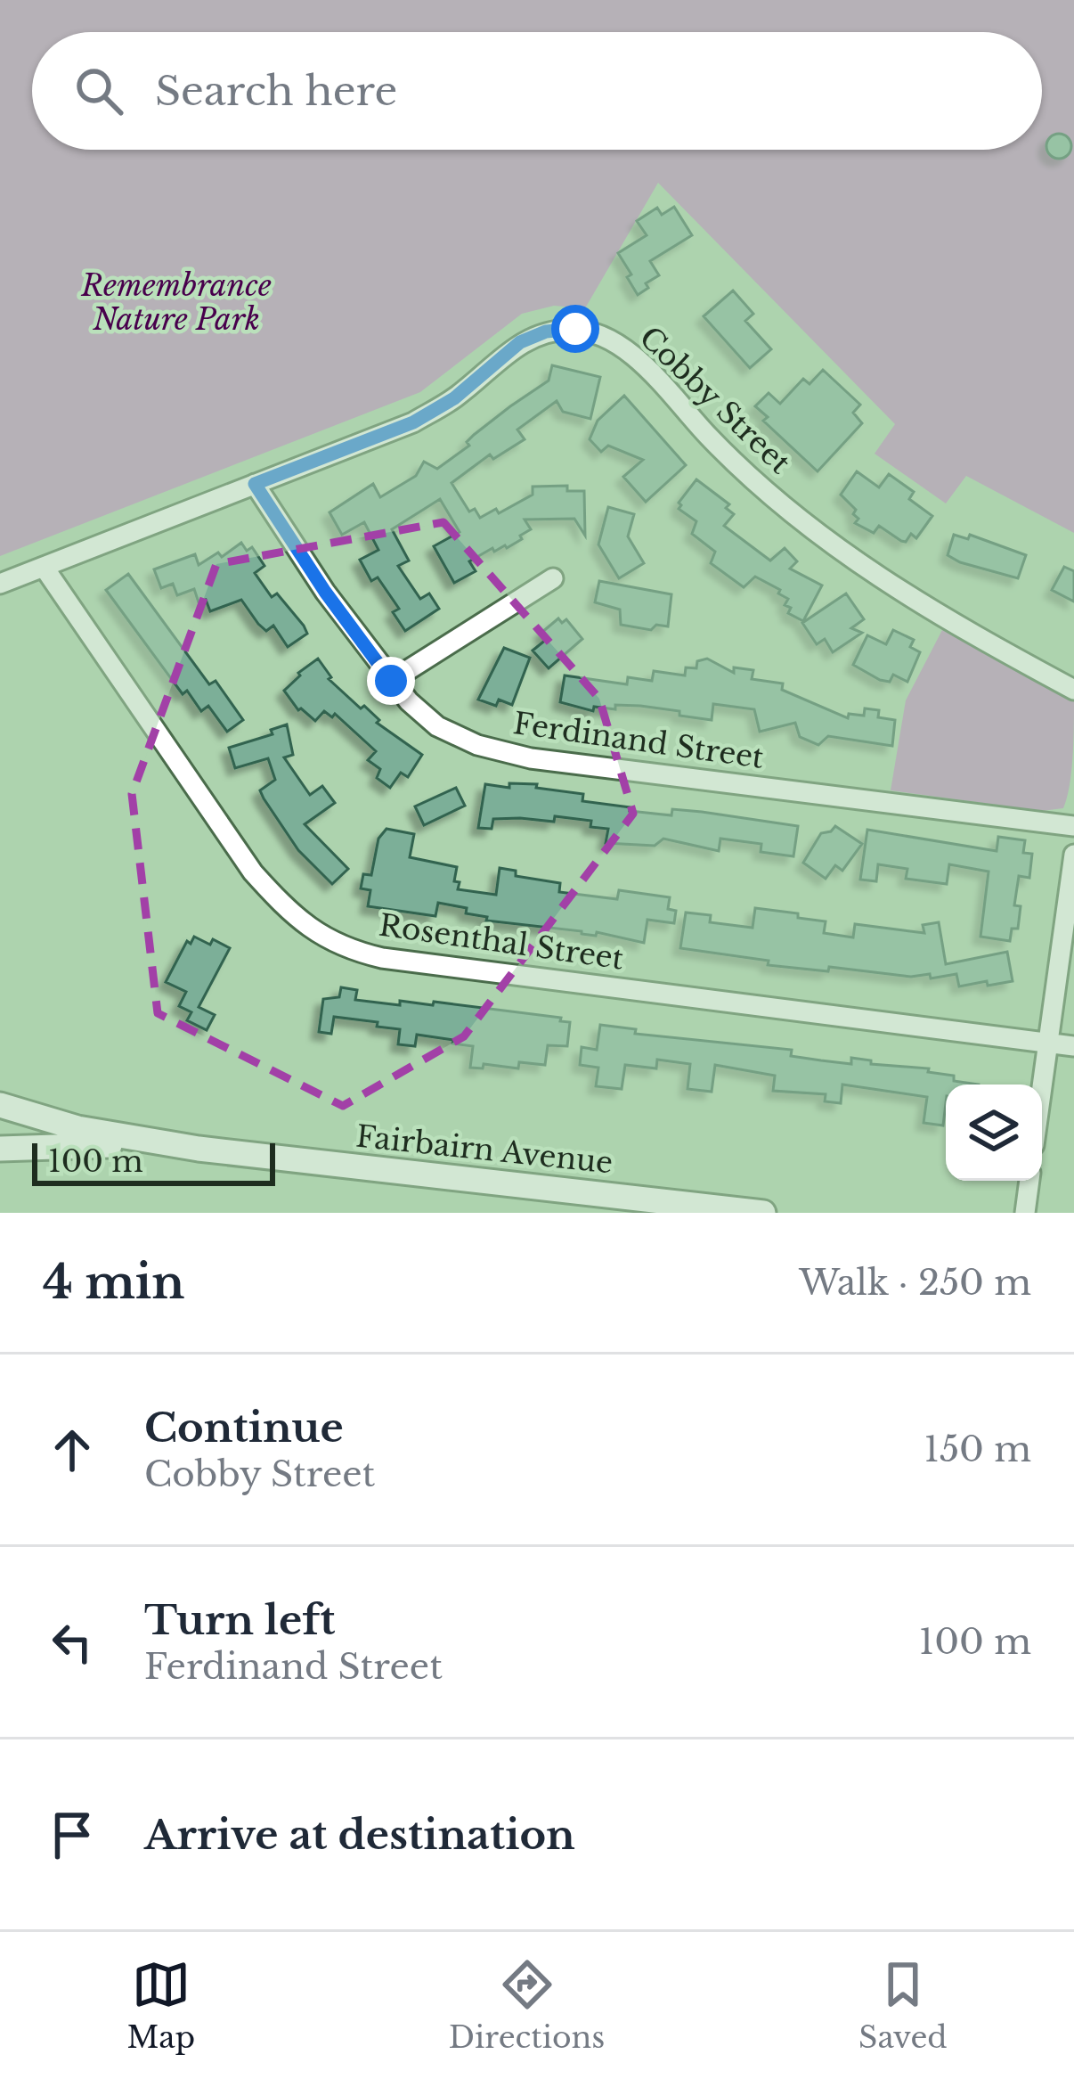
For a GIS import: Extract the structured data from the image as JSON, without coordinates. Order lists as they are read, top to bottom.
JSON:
{
  "streets": {
    "main road": ["Fairbairn Avenue"],
    "street": ["Cobby Street", "Ferdinand Street", "Rosenthal Street"]
  },
  "crossings": [
    ["Cobby Street", "Ferdinand Street"],
    ["Cobby Street", "Rosenthal Street"]
  ],
  "parks": ["Remembrance Nature Park"],
  "scale_bar": "100 m",
  "page": {
    "search": "Search here",
    "scale": "100 m",
    "heading": ["4 min", "Walk · 250 m"],
    "list": [
      ["Continue", "Cobby Street", "150 m"],
      ["Turn left", "Ferdinand Street", "100 m"],
      "Arrive at destination"
    ],
    "nav": ["Map", "Directions", "Saved"]
  }
}
